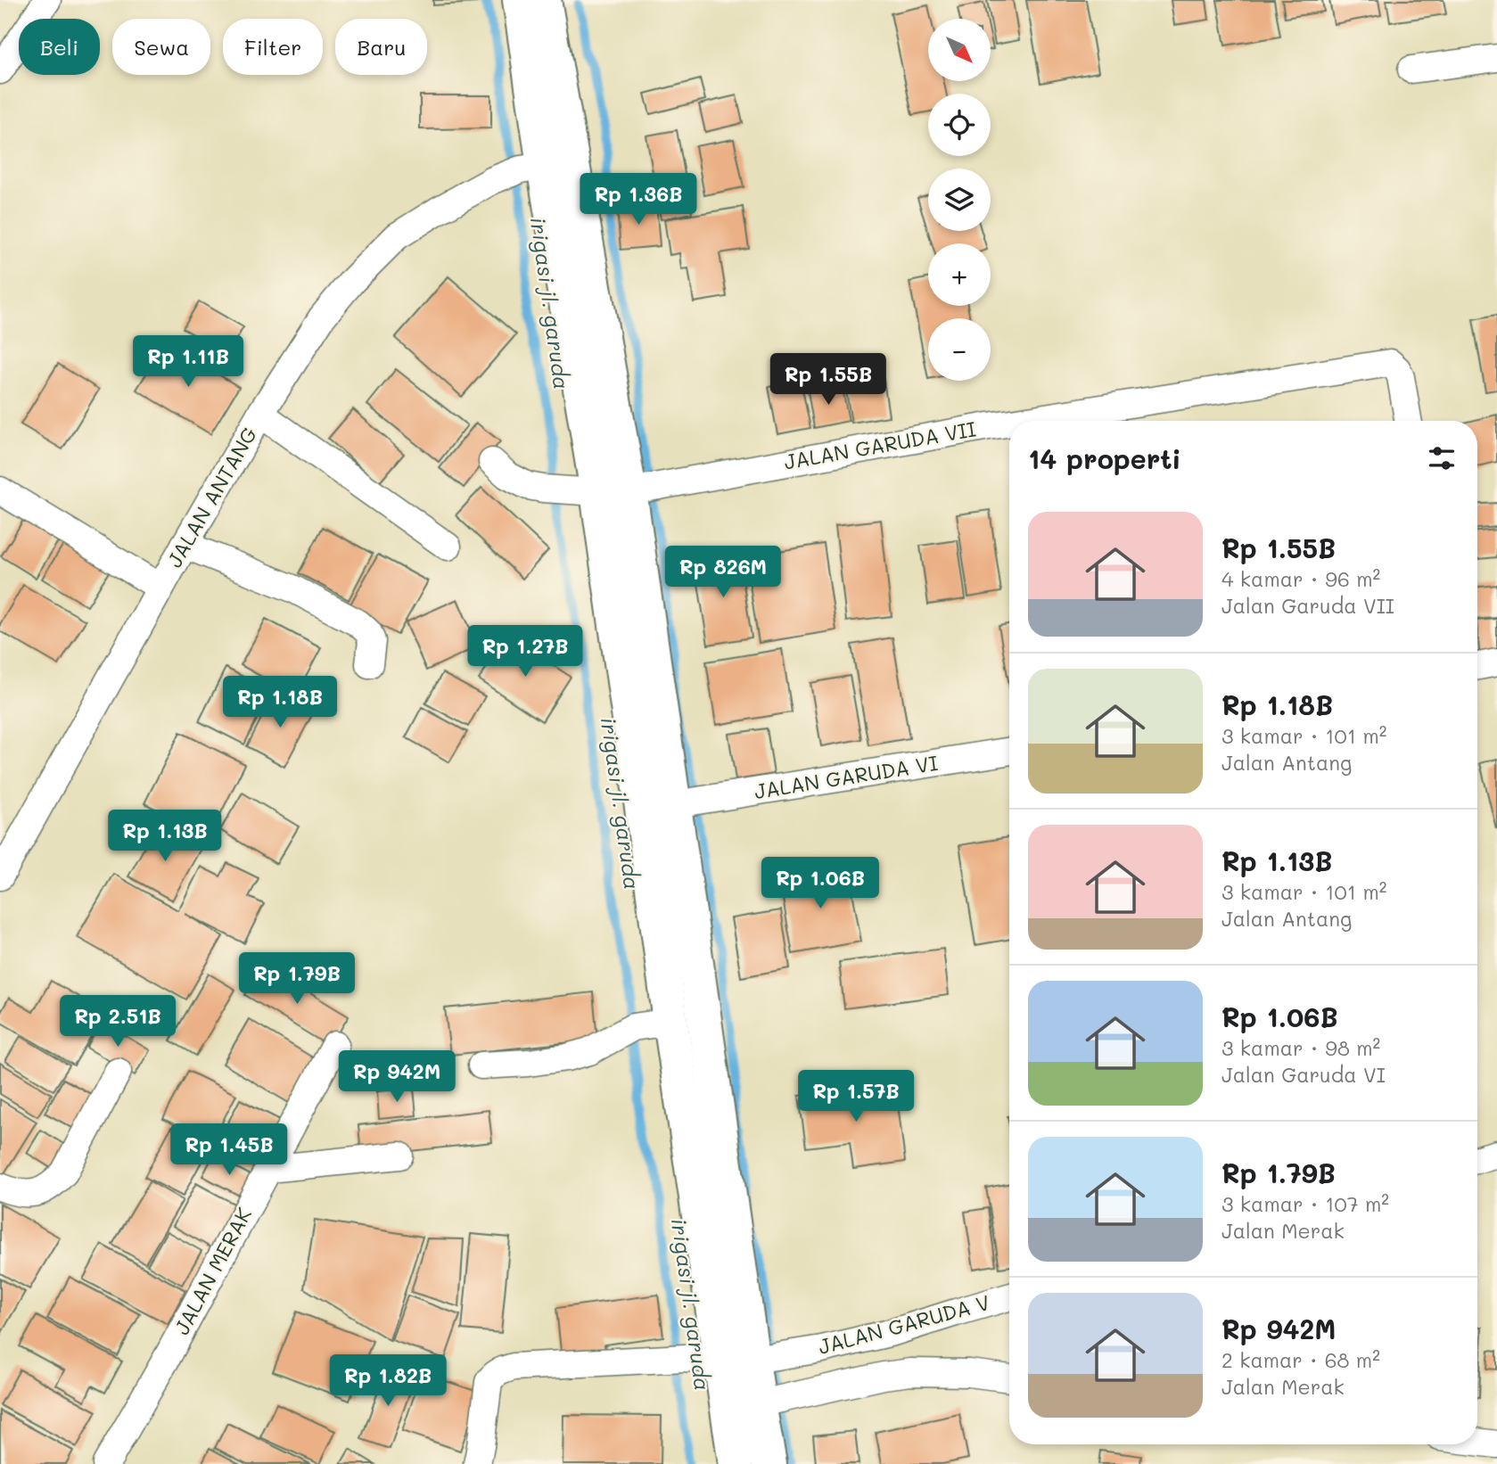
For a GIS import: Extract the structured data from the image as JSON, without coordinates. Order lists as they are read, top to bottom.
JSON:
{
  "streets": {
    "street": [
      "JALAN GARUDA VII",
      "JALAN ANTANG",
      "JALAN GARUDA VI",
      "JALAN MERAK",
      "JALAN GARUDA V"
    ]
  },
  "water": ["irigasi jl. garuda"],
  "north": "bottom right",
  "page": {
    "map_buttons": ["+", "−"],
    "chip": [
      "Beli",
      "Sewa",
      "Filter",
      "Baru"
    ],
    "price": [
      "Rp 1.36B",
      "Rp 1.11B",
      "Rp 1.55B",
      "Rp 826M",
      "Rp 1.27B",
      "Rp 1.18B",
      "Rp 1.13B",
      "Rp 1.06B",
      "Rp 1.79B",
      "Rp 2.51B",
      "Rp 942M",
      "Rp 1.57B",
      "Rp 1.45B",
      "Rp 1.82B"
    ],
    "heading": "14 properti",
    "list": [
      {
        "name": "Rp 1.55B",
        "note": "4 kamar · 96 m² · Jalan Garuda VII"
      },
      {
        "name": "Rp 1.18B",
        "note": "3 kamar · 101 m² · Jalan Antang"
      },
      {
        "name": "Rp 1.13B",
        "note": "3 kamar · 101 m² · Jalan Antang"
      },
      {
        "name": "Rp 1.06B",
        "note": "3 kamar · 98 m² · Jalan Garuda VI"
      },
      {
        "name": "Rp 1.79B",
        "note": "3 kamar · 107 m² · Jalan Merak"
      },
      {
        "name": "Rp 942M",
        "note": "2 kamar · 68 m² · Jalan Merak"
      }
    ]
  }
}
